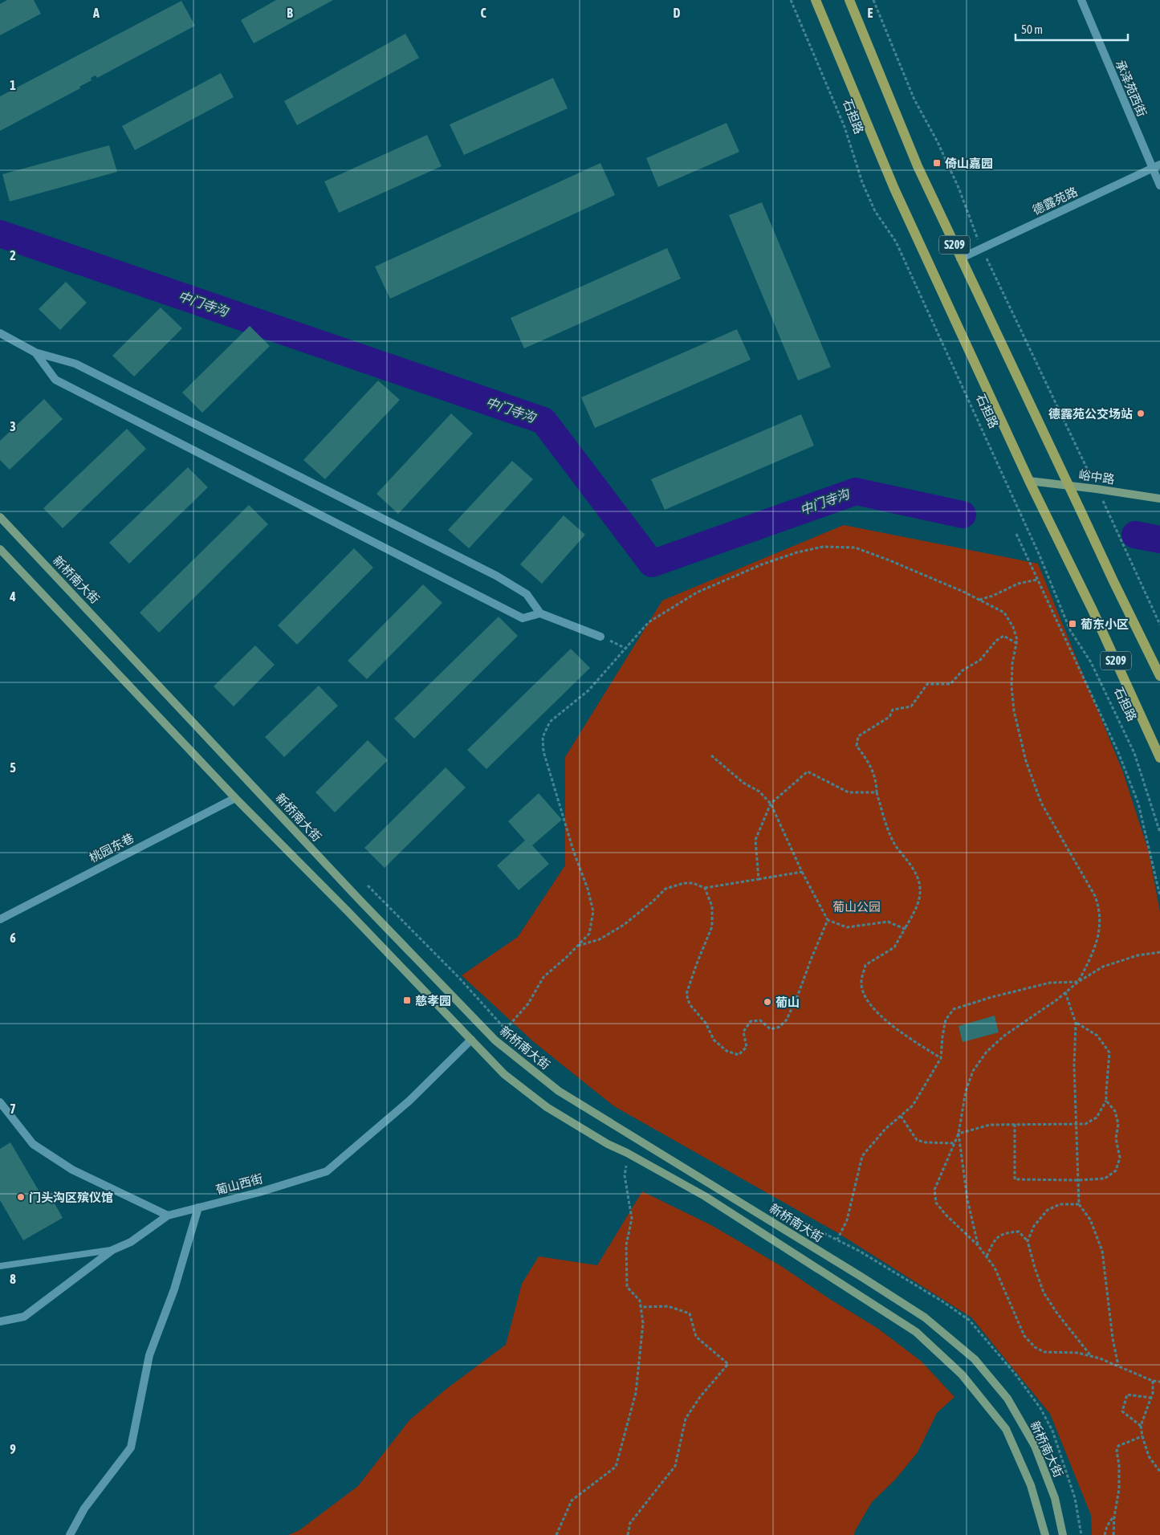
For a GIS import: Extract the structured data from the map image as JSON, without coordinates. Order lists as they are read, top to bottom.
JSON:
{
  "streets": {
    "main road": [
      "石担路",
      "S209",
      "峪中路",
      "新桥南大街"
    ],
    "street": [
      "承泽苑西街",
      "德露苑路",
      "桃园东巷",
      "葡山西街"
    ]
  },
  "crossings": [
    ["承泽苑西街", "德露苑路"],
    ["石担路", "峪中路"],
    ["德露苑路", "S209"],
    ["S209", "峪中路"]
  ],
  "water": ["中门寺沟"],
  "parks": ["葡山公园"],
  "places": {
    "transit": ["倚山嘉园", "葡东小区", "慈孝园"],
    "other": ["德露苑公交场站", "葡山", "门头沟区殡仪馆"]
  },
  "scale_bar": "50 m",
  "grid": {
    "columns": [
      "A",
      "B",
      "C",
      "D",
      "E"
    ],
    "rows": [
      "1",
      "2",
      "3",
      "4",
      "5",
      "6",
      "7",
      "8",
      "9"
    ]
  }
}
